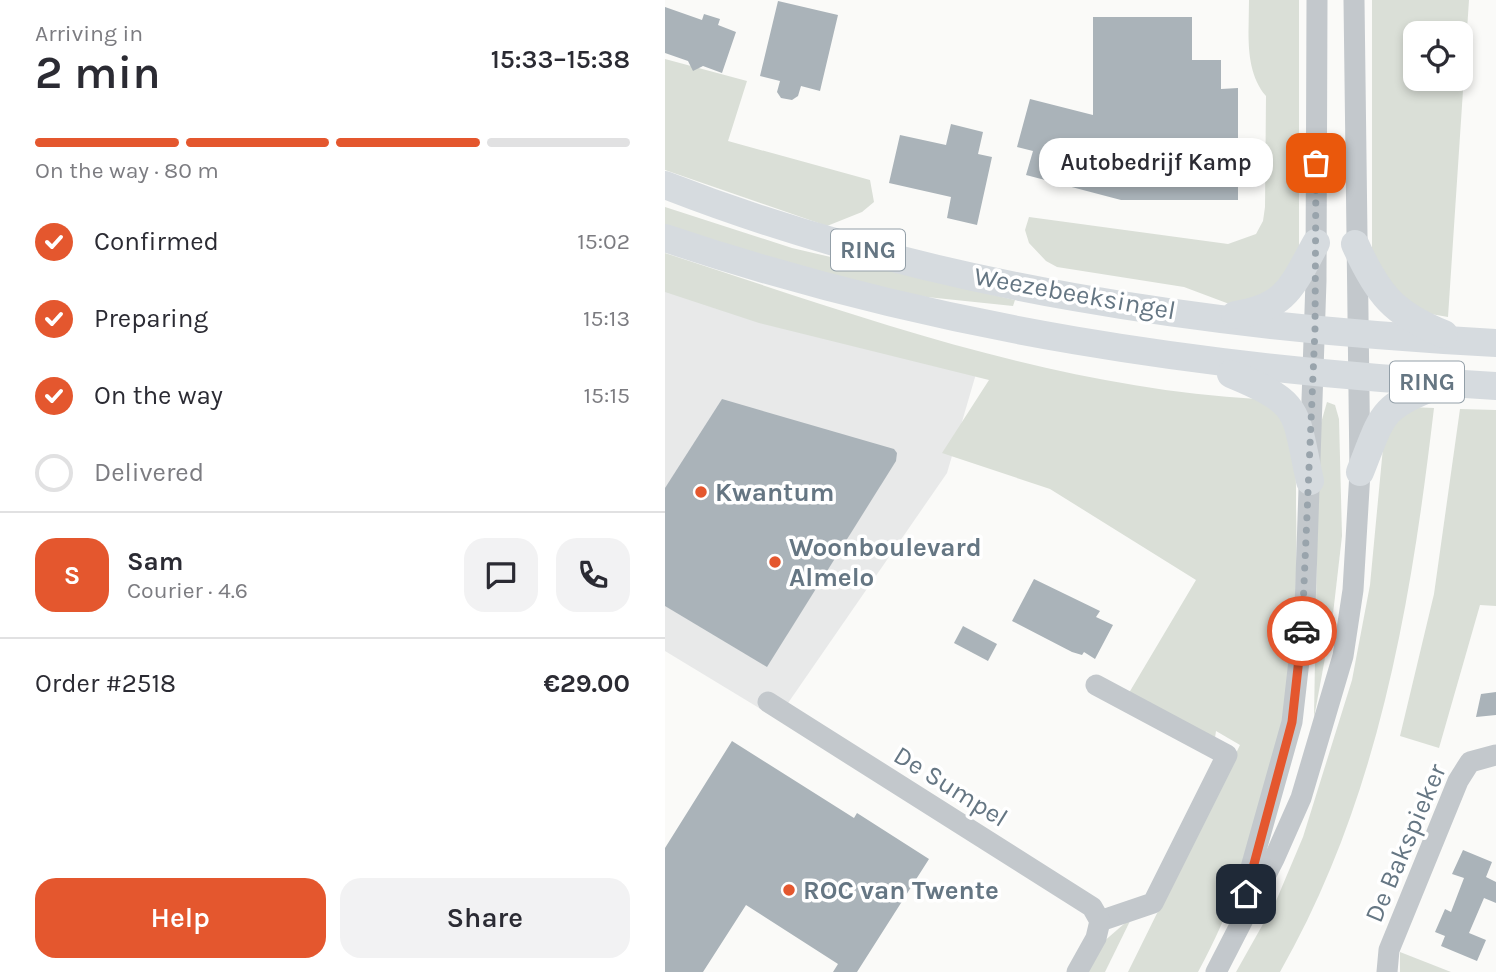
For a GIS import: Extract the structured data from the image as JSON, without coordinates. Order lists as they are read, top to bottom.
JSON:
{
  "streets": {
    "main road": ["RING", "Weezebeeksingel"],
    "street": ["De Sumpel", "De Bakspieker"]
  },
  "places": [
    "Autobedrijf Kamp",
    "Kwantum",
    "Woonboulevard Almelo",
    "ROC van Twente"
  ],
  "page": {
    "heading": ["2 min", "Arriving in", "15:33–15:38"],
    "panel": [
      "Sam",
      "Courier · 4.6",
      "Order #2518",
      "€29.00"
    ],
    "bar": "On the way · 80 m",
    "bubble": "Autobedrijf Kamp",
    "list": [
      ["Confirmed", "15:02"],
      ["Preparing", "15:13"],
      ["On the way", "15:15"],
      "Delivered"
    ],
    "round": "S",
    "buttons": ["Help", "Share"]
  }
}
